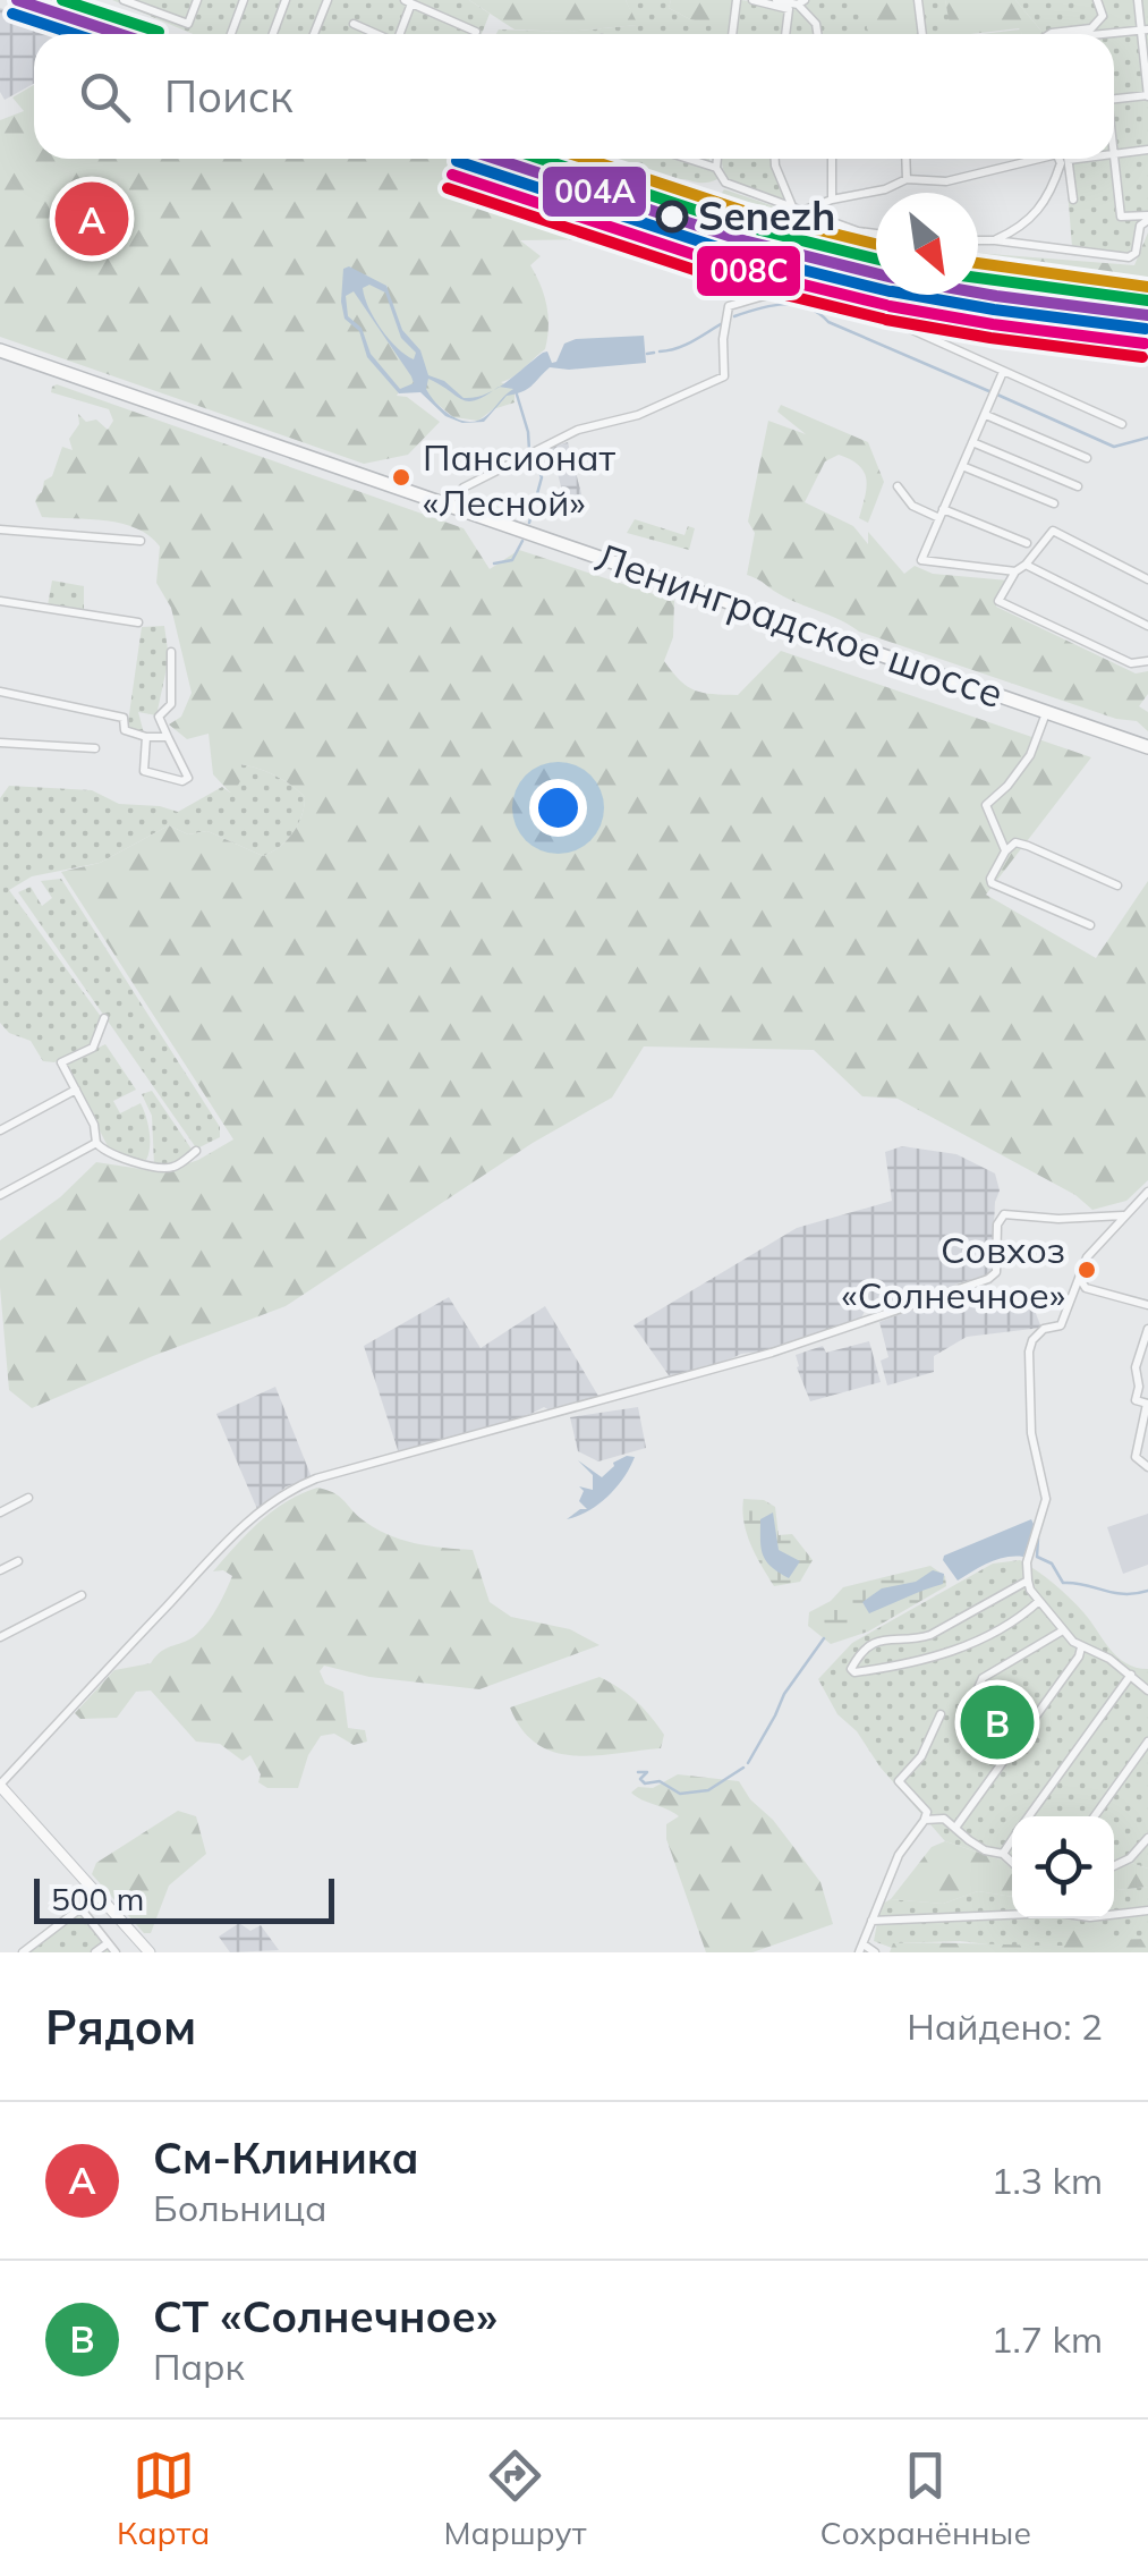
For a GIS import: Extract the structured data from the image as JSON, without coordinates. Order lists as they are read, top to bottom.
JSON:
{
  "streets": {
    "highway": ["Ленинградское шоссе"]
  },
  "places": ["Senezh", "Пансионат «Лесной»", "Совхоз «Солнечное»"],
  "lines": ["transit line 004А", "transit line 008С"],
  "scale_bar": "500 m",
  "north": "bottom right",
  "page": {
    "search": "Поиск",
    "pins": ["A", "B"],
    "scale": "500 m",
    "heading": ["Рядом", "Найдено: 2"],
    "list": [
      {
        "mark": "A",
        "name": "См-Клиника",
        "note": "Больница",
        "value": "1.3 km"
      },
      {
        "mark": "B",
        "name": "СТ «Солнечное»",
        "note": "Парк",
        "value": "1.7 km"
      }
    ],
    "nav": ["Карта", "Маршрут", "Сохранённые"]
  }
}
